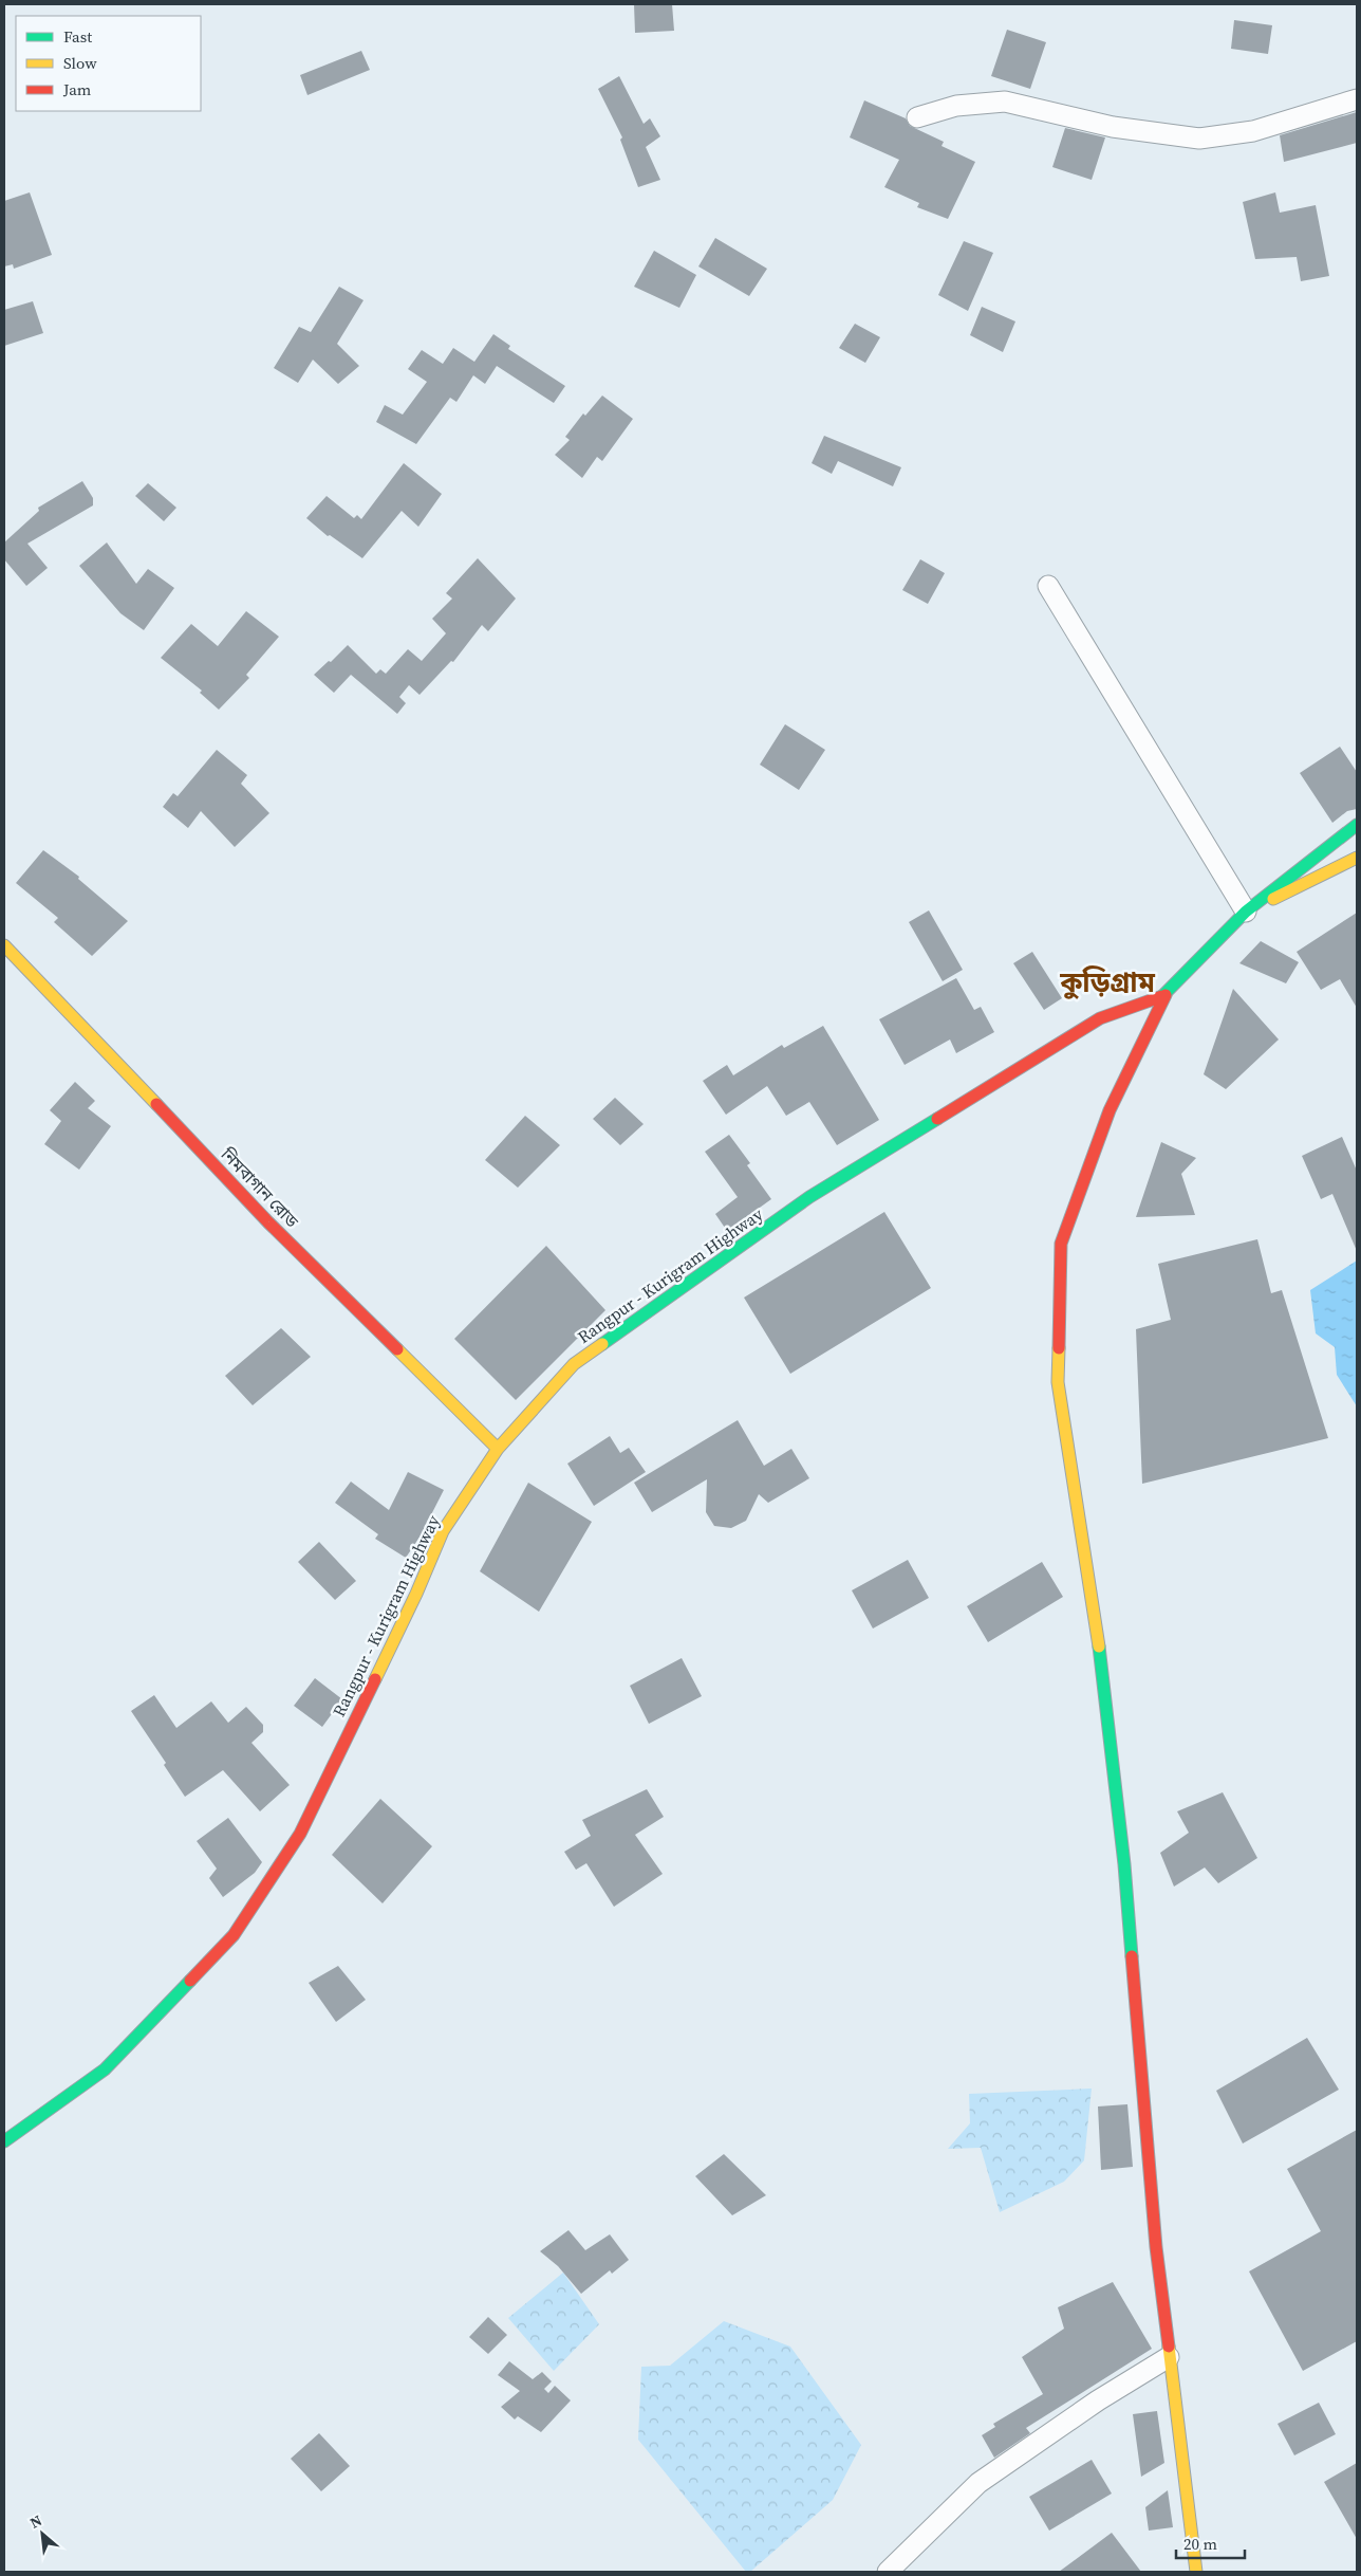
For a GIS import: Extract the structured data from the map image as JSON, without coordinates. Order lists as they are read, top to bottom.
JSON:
{
  "streets": {
    "main road": ["নিমবাগান রোড", "Rangpur - Kurigram Highway"]
  },
  "crossings": [
    ["নিমবাগান রোড", "Rangpur - Kurigram Highway"]
  ],
  "districts": ["কুড়িগ্রাম"],
  "legend": ["Fast", "Slow", "Jam"],
  "scale_bar": "20 m",
  "north": "top left"
}
